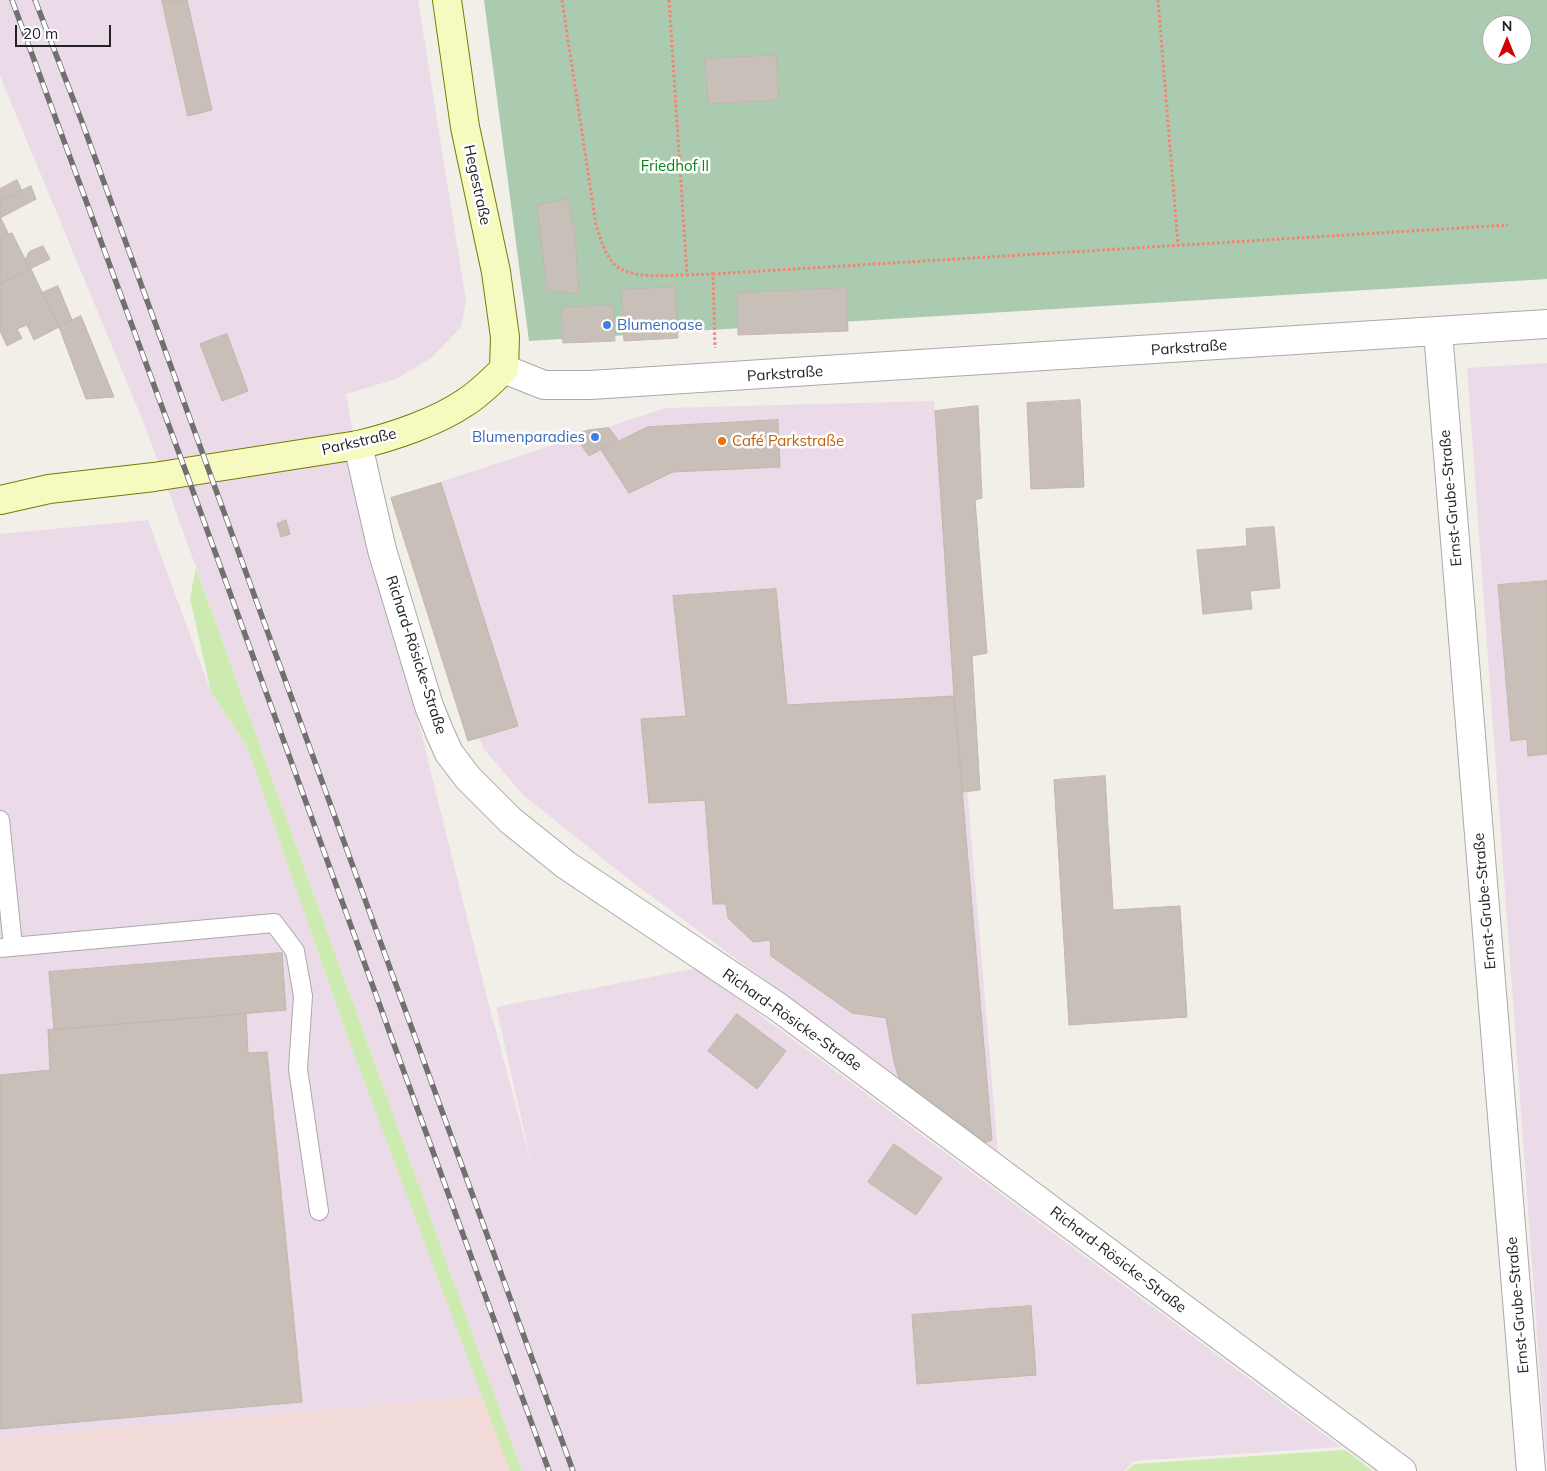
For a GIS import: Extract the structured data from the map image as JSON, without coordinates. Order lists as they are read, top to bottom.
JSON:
{
  "streets": {
    "street": [
      "Hegestraße",
      "Parkstraße",
      "Ernst-Grube-Straße",
      "Richard-Rösicke-Straße"
    ]
  },
  "crossings": [
    ["Hegestraße", "Parkstraße"],
    ["Parkstraße", "Ernst-Grube-Straße"],
    ["Parkstraße", "Richard-Rösicke-Straße"]
  ],
  "parks": ["Friedhof II"],
  "places": ["Blumenoase", "Blumenparadies", "Café Parkstraße"],
  "scale_bar": "20 m",
  "north": "top"
}
